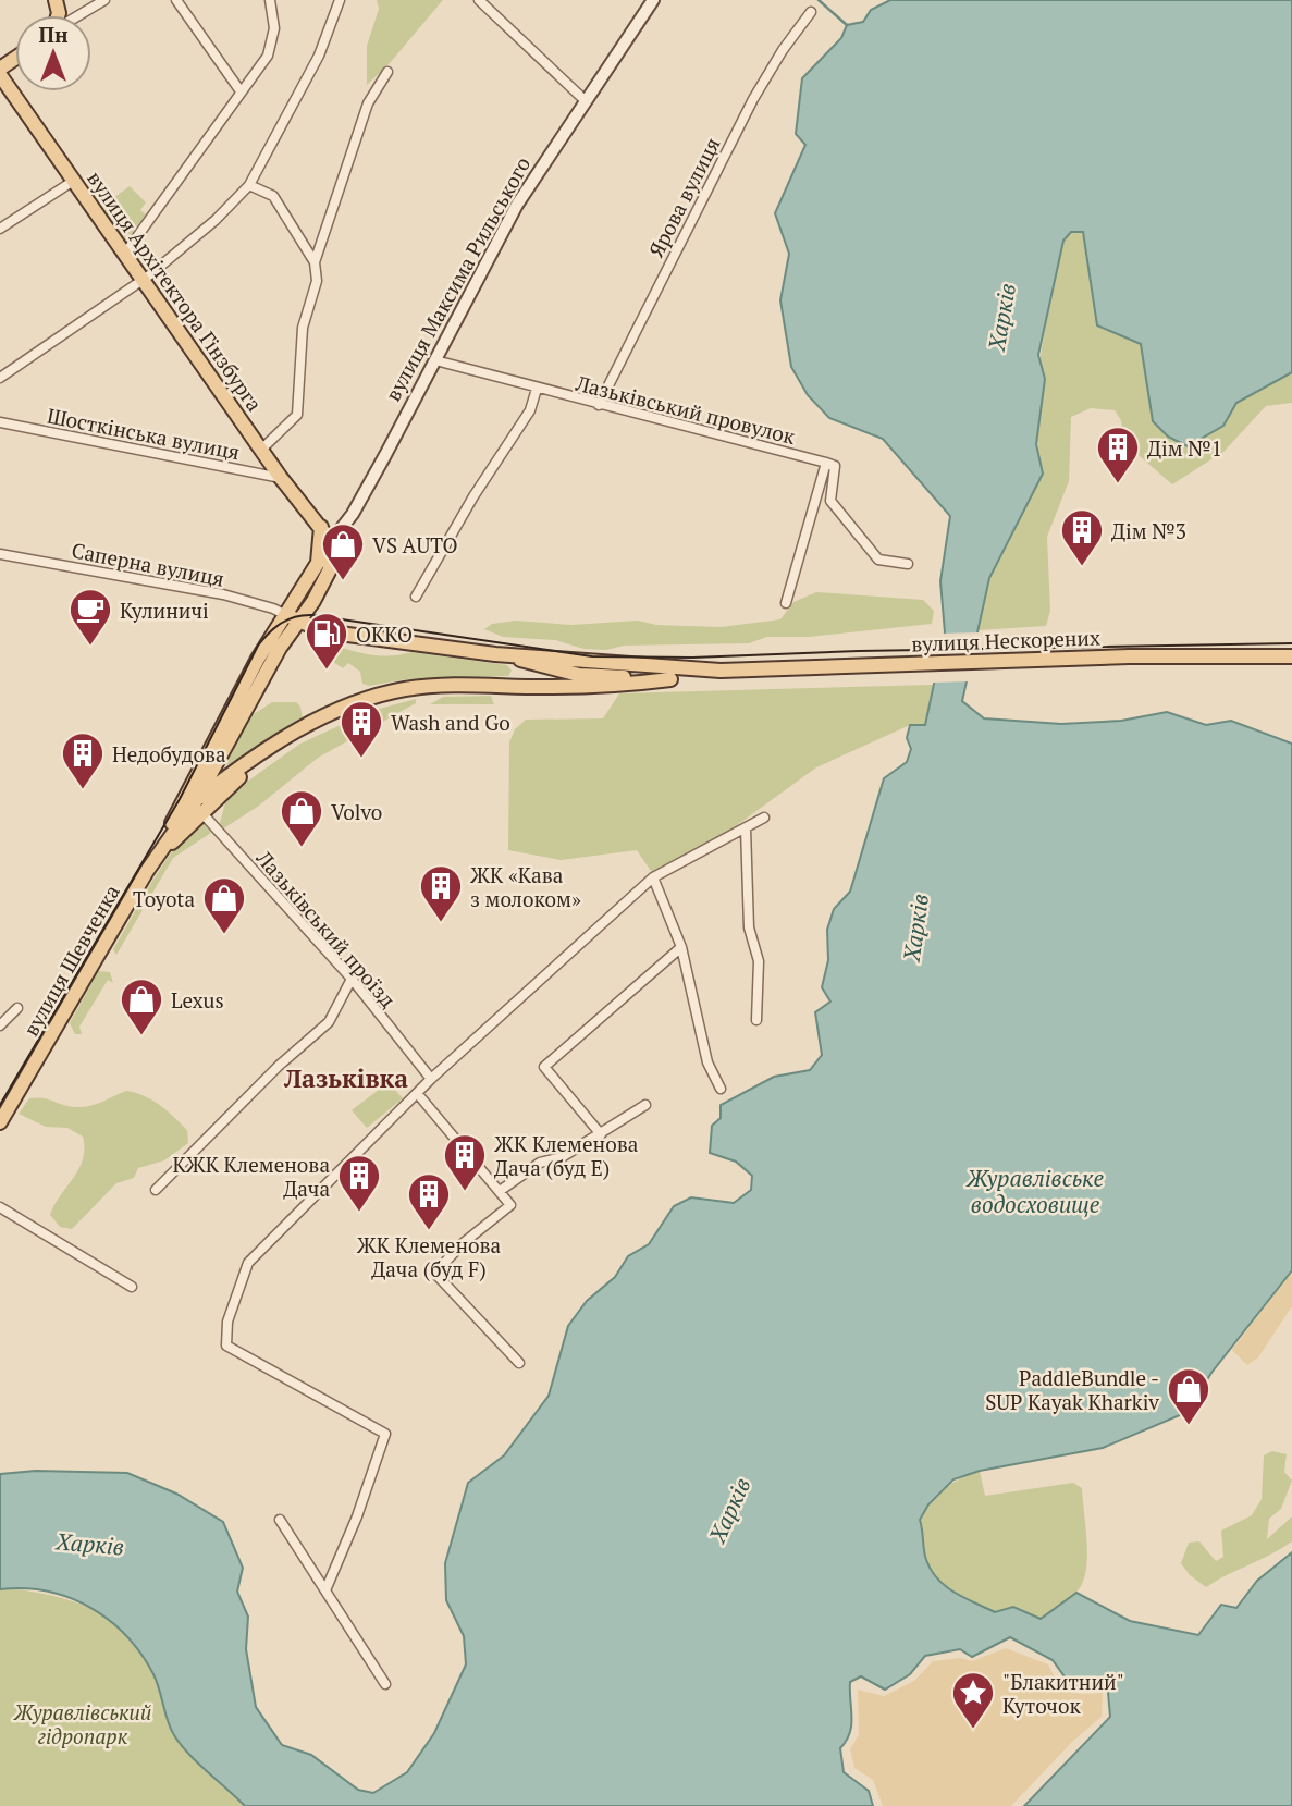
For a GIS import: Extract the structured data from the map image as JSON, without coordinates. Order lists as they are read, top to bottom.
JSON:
{
  "streets": {
    "main road": [
      "вулиця Максима Рильського",
      "вулиця Архітектора Гінзбурга",
      "вулиця Нескорених",
      "вулиця Шевченка"
    ],
    "street": [
      "Ярова вулиця",
      "Лазьківський провулок",
      "Шосткінська вулиця",
      "Саперна вулиця",
      "Лазьківський проїзд"
    ]
  },
  "crossings": [
    ["Ярова вулиця", "Лазьківський провулок"],
    ["вулиця Максима Рильського", "вулиця Архітектора Гінзбурга"],
    ["вулиця Максима Рильського", "Лазьківський провулок"],
    ["вулиця Максима Рильського", "Саперна вулиця"],
    ["вулиця Максима Рильського", "вулиця Нескорених"],
    ["вулиця Максима Рильського", "вулиця Шевченка"],
    ["вулиця Архітектора Гінзбурга", "Шосткінська вулиця"],
    ["Саперна вулиця", "вулиця Нескорених"],
    ["Саперна вулиця", "вулиця Шевченка"],
    ["вулиця Нескорених", "вулиця Шевченка"],
    ["Лазьківський проїзд", "вулиця Шевченка"]
  ],
  "districts": ["Лазьківка"],
  "water": ["Харків", "Журавлівське водосховище"],
  "parks": ["Журавлівський гідропарк"],
  "places": {
    "building": [
      "Дім №1",
      "Дім №3",
      "Wash and Go",
      "Недобудова",
      "ЖК «Кава з молоком»",
      "ЖК Клеменова Дача (буд Е)",
      "КЖК Клеменова Дача",
      "ЖК Клеменова Дача (буд F)"
    ],
    "shop": [
      "VS AUTO",
      "Volvo",
      "Toyota",
      "Lexus",
      "PaddleBundle - SUP Kayak Kharkiv"
    ],
    "cafe": ["Кулиничі"],
    "fuel station": ["ОККО"],
    "place": ["\"Блакитний\" Куточок"]
  },
  "north": "top"
}
